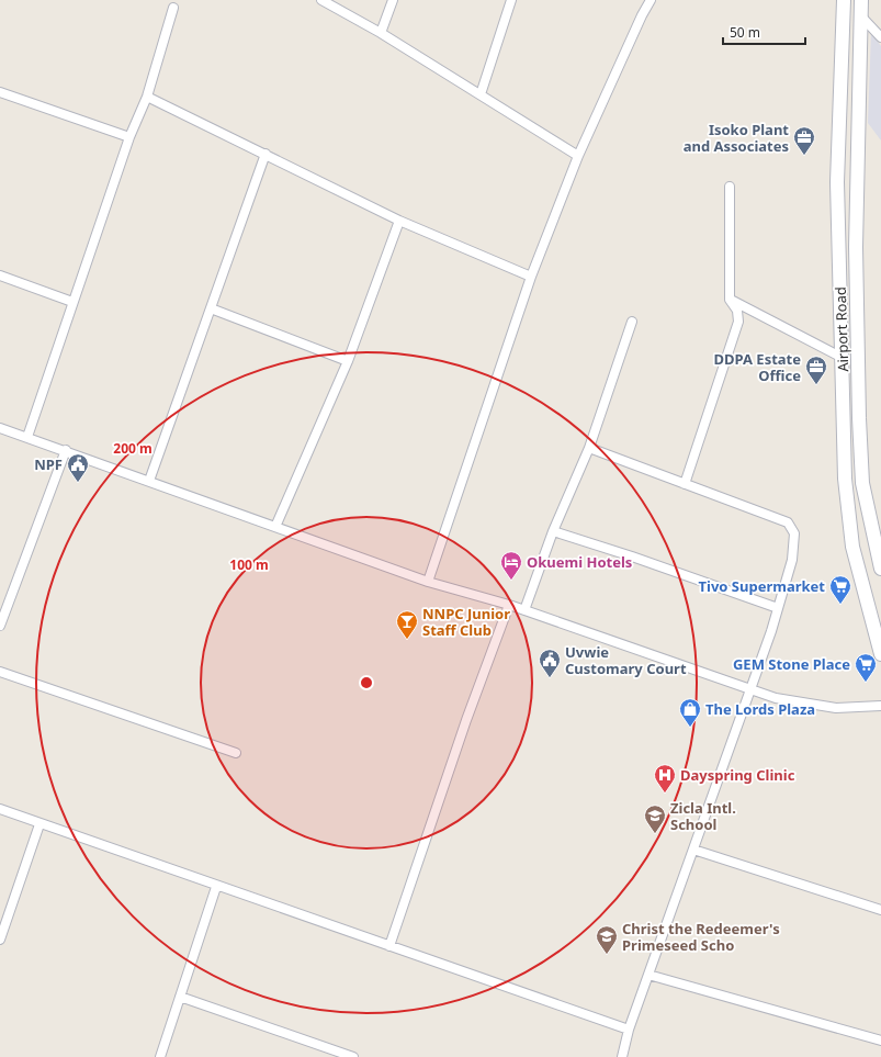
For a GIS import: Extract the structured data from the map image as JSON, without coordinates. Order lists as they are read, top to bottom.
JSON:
{
  "streets": {
    "main road": ["Airport Road"]
  },
  "places": {
    "office": ["Isoko Plant and Associates", "DDPA Estate Office"],
    "public building": ["NPF", "Uvwie Customary Court"],
    "hotel": ["Okuemi Hotels"],
    "supermarket": ["Tivo Supermarket", "GEM Stone Place"],
    "bar": ["NNPC Junior Staff Club"],
    "shop": ["The Lords Plaza"],
    "hospital": ["Dayspring Clinic"],
    "school or university": ["Zicla Intl. School", "Christ the Redeemer's Primeseed Scho"]
  },
  "scale_bar": "50 m",
  "rings": ["200 m", "100 m"]
}
